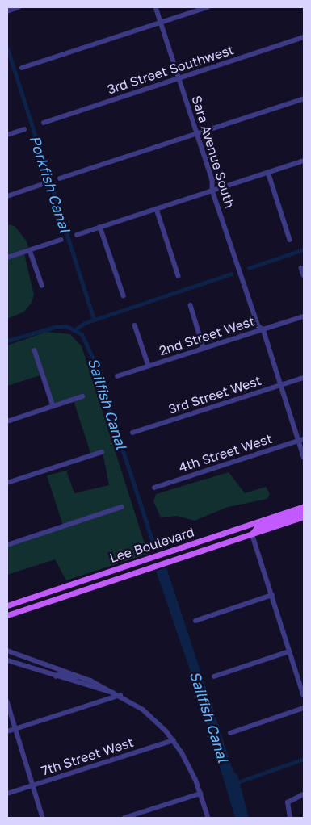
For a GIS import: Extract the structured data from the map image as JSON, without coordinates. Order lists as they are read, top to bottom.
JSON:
{
  "streets": {
    "main road": ["Lee Boulevard"],
    "street": [
      "3rd Street Southwest",
      "Sara Avenue South",
      "2nd Street West",
      "3rd Street West",
      "4th Street West",
      "7th Street West"
    ]
  },
  "crossings": [
    ["3rd Street Southwest", "Sara Avenue South"],
    ["Sara Avenue South", "2nd Street West"],
    ["Sara Avenue South", "3rd Street West"],
    ["Sara Avenue South", "4th Street West"]
  ],
  "water": ["Porkfish Canal", "Sailfish Canal"]
}
